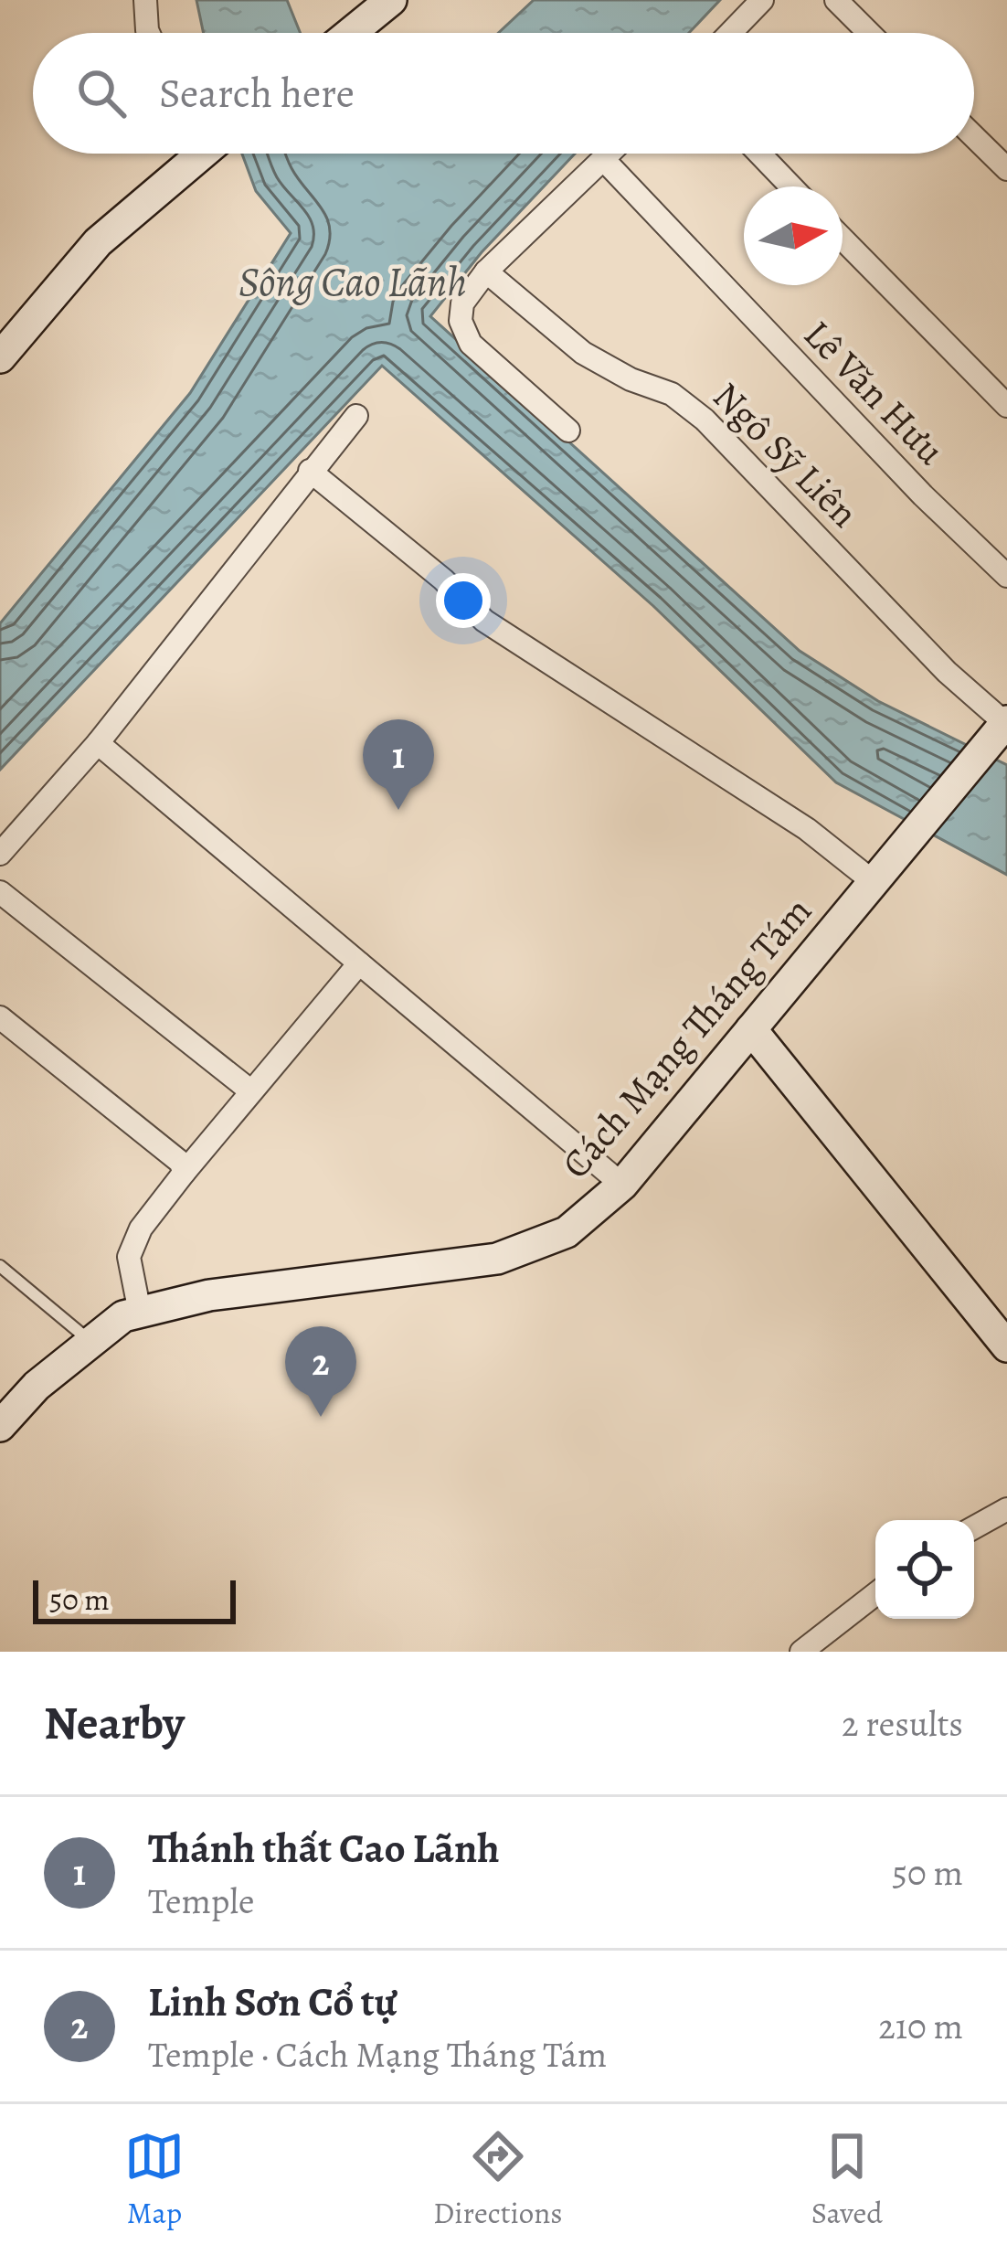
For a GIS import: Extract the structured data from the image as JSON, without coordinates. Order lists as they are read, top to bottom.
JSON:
{
  "streets": {
    "street": ["Lê Văn Hưu", "Ngô Sỹ Liên", "Cách Mạng Tháng Tám"]
  },
  "crossings": [
    ["Ngô Sỹ Liên", "Cách Mạng Tháng Tám"]
  ],
  "water": ["Sông Cao Lãnh"],
  "scale_bar": "50 m",
  "north": "right",
  "page": {
    "search": "Search here",
    "pins": ["1", "2"],
    "scale": "50 m",
    "heading": ["Nearby", "2 results"],
    "list": [
      {
        "mark": "1",
        "name": "Thánh thất Cao Lãnh",
        "note": "Temple",
        "value": "50 m"
      },
      {
        "mark": "2",
        "name": "Linh Sơn Cổ tự",
        "note": "Temple · Cách Mạng Tháng Tám",
        "value": "210 m"
      }
    ],
    "nav": ["Map", "Directions", "Saved"]
  }
}
